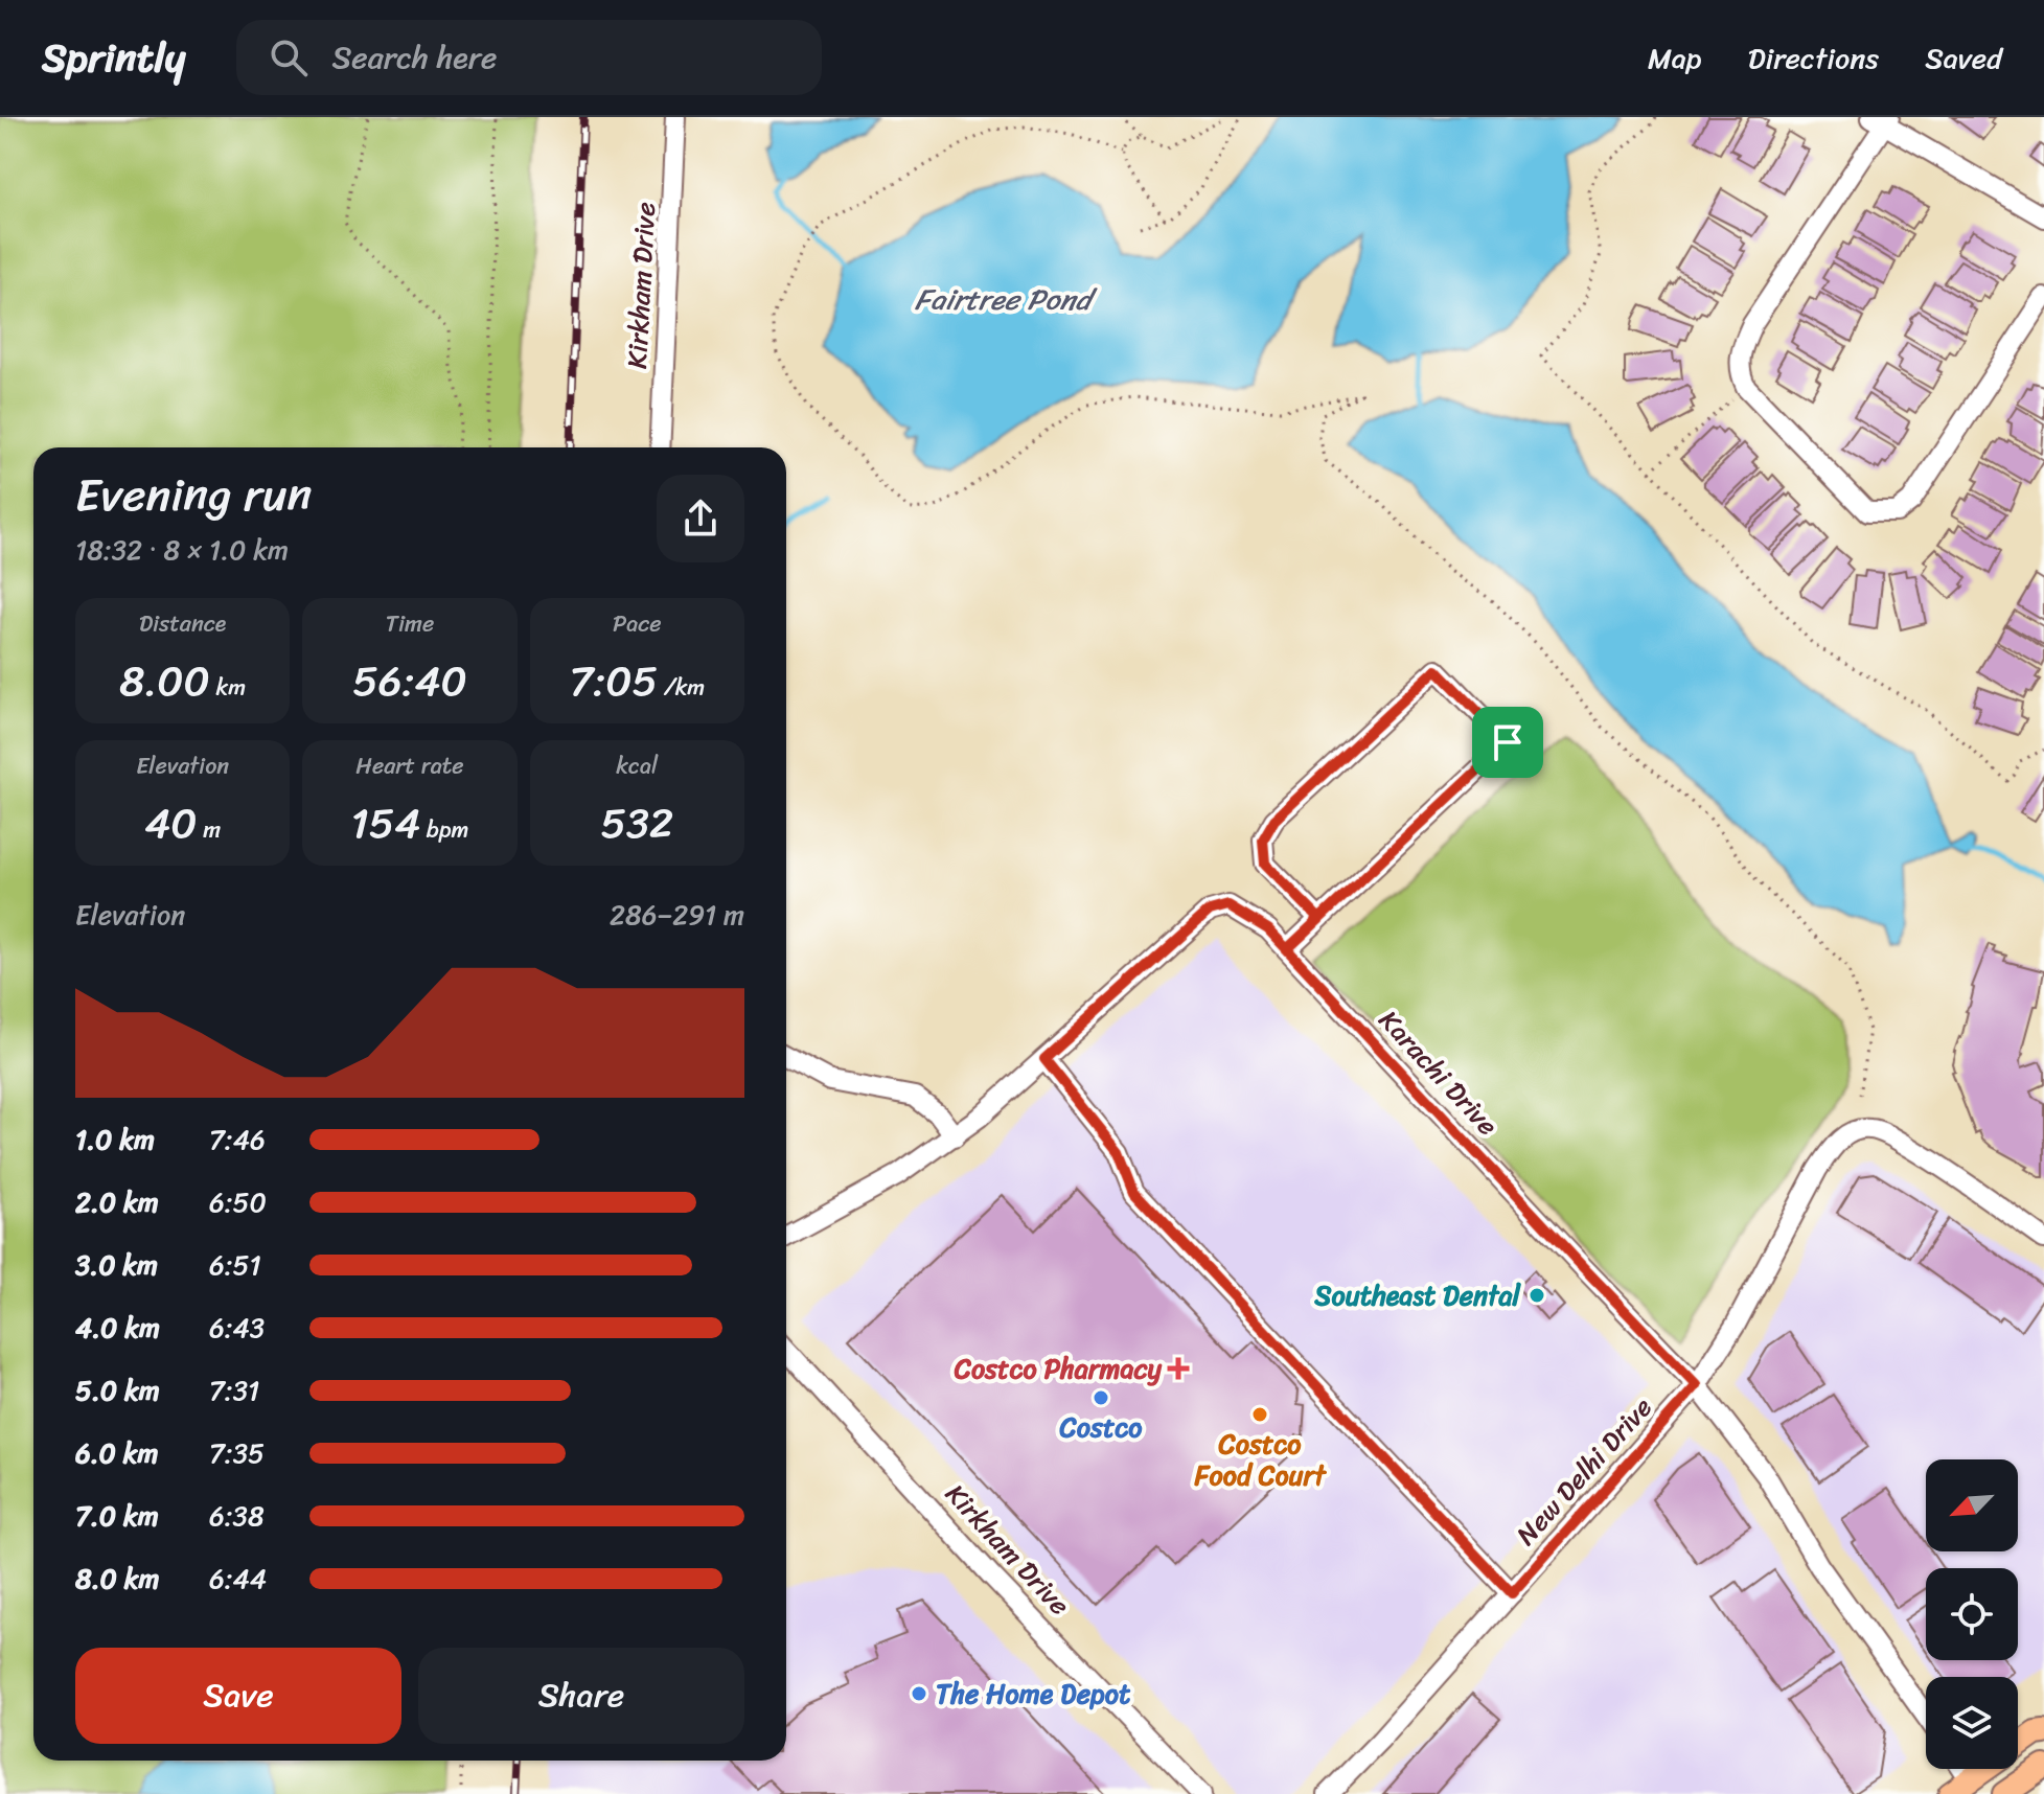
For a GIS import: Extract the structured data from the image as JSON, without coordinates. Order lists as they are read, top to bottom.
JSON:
{
  "streets": {
    "street": ["Kirkham Drive", "Karachi Drive", "New Delhi Drive"]
  },
  "crossings": [
    ["Karachi Drive", "New Delhi Drive"]
  ],
  "water": ["Fairtree Pond"],
  "places": {
    "other": [
      "Southeast Dental",
      "Costco",
      "Costco Food Court",
      "The Home Depot"
    ],
    "health": ["Costco Pharmacy"]
  },
  "north": "bottom left",
  "page": {
    "header": "Sprintly",
    "search": "Search here",
    "nav": ["Map", "Directions", "Saved"],
    "heading": ["Evening run", "18:32 · 8 × 1.0 km"],
    "stats": [
      ["Distance", "8.00 km"],
      ["Time", "56:40"],
      ["Pace", "7:05 /km"],
      ["Elevation", "40 m"],
      ["Heart rate", "154 bpm"],
      ["kcal", "532"]
    ],
    "chart": ["Elevation", "286–291 m"],
    "list": [
      {
        "name": "1.0 km",
        "note": "7:46"
      },
      {
        "name": "2.0 km",
        "note": "6:50"
      },
      {
        "name": "3.0 km",
        "note": "6:51"
      },
      {
        "name": "4.0 km",
        "note": "6:43"
      },
      {
        "name": "5.0 km",
        "note": "7:31"
      },
      {
        "name": "6.0 km",
        "note": "7:35"
      },
      {
        "name": "7.0 km",
        "note": "6:38"
      },
      {
        "name": "8.0 km",
        "note": "6:44"
      }
    ],
    "buttons": ["Save", "Share"]
  }
}
